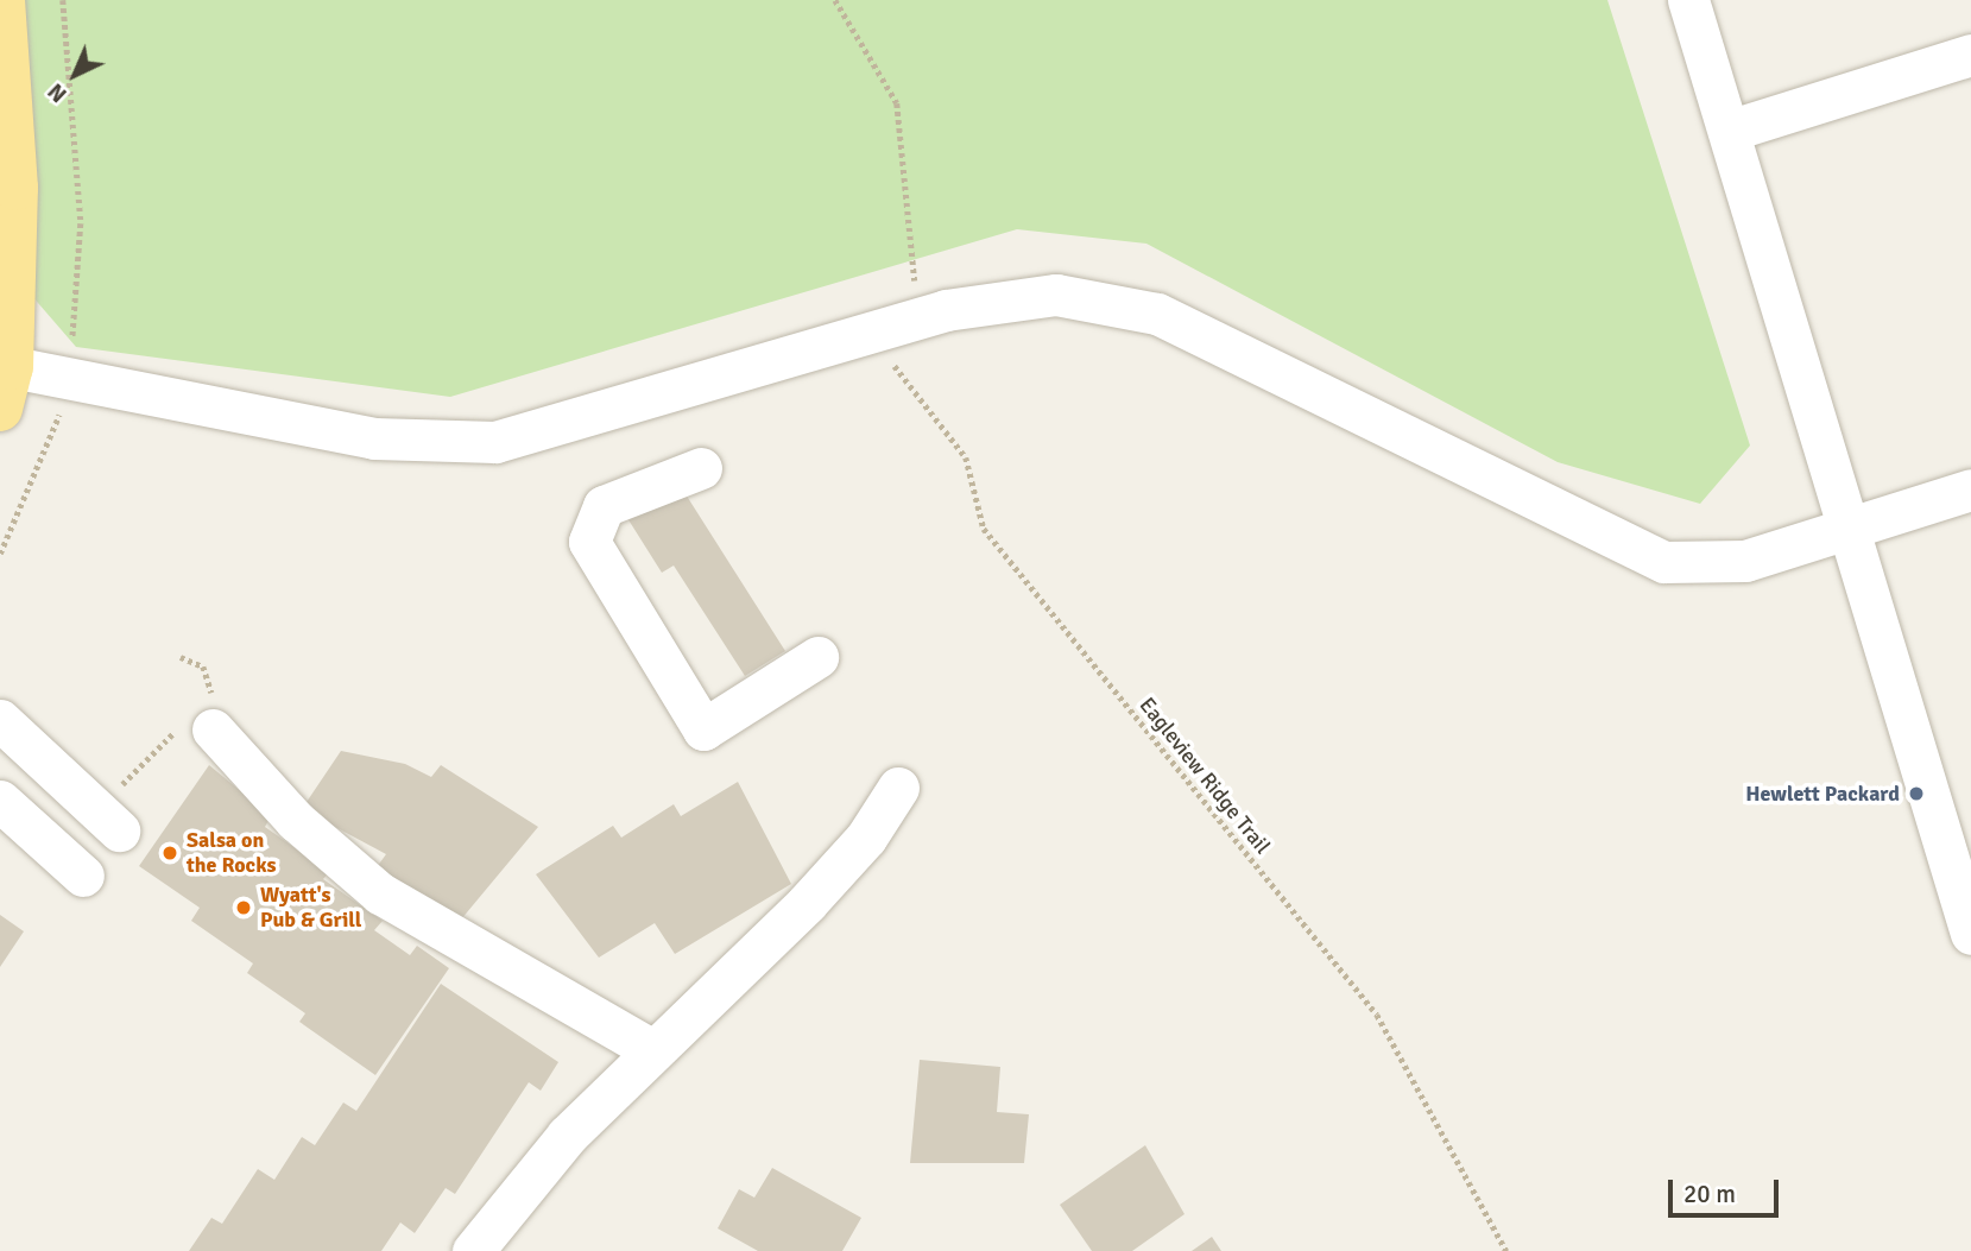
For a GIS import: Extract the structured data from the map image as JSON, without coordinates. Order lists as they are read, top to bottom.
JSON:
{
  "streets": {
    "path": ["Eagleview Ridge Trail"]
  },
  "places": ["Hewlett Packard", "Salsa on the Rocks", "Wyatt's Pub & Grill"],
  "scale_bar": "20 m",
  "north": "bottom left"
}
